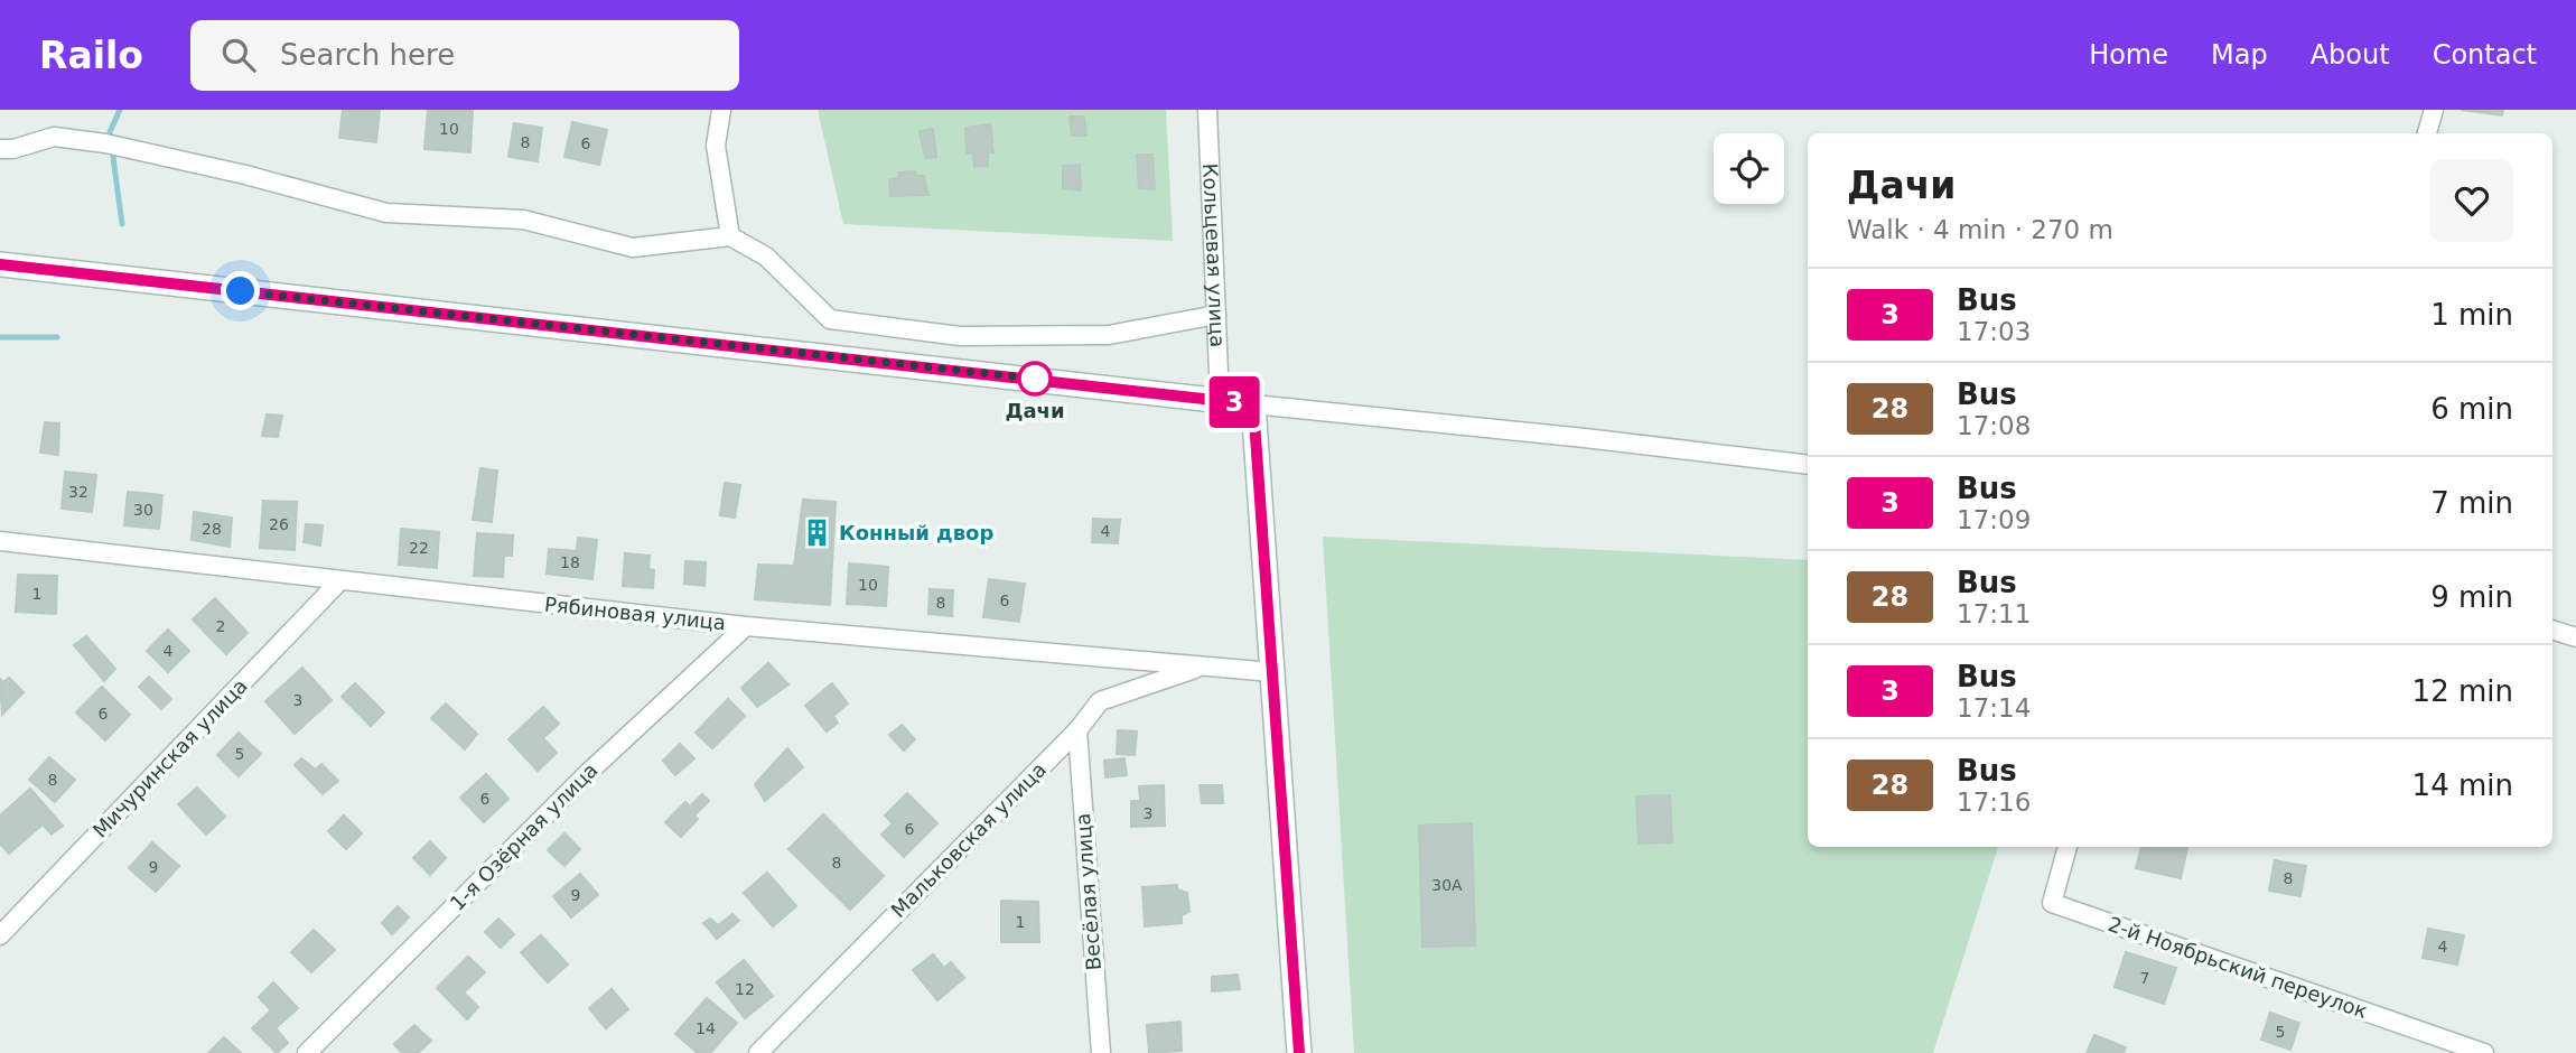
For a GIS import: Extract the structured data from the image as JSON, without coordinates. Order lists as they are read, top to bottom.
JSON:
{
  "streets": {
    "street": [
      "Кольцевая улица",
      "Рябиновая улица",
      "Мичуринская улица",
      "1-я Озёрная улица",
      "Мальковская улица",
      "Весёлая улица",
      "2-й Ноябрьский переулок"
    ]
  },
  "crossings": [
    ["Рябиновая улица", "Мичуринская улица"],
    ["Рябиновая улица", "1-я Озёрная улица"],
    ["Рябиновая улица", "Мальковская улица"],
    ["Мальковская улица", "Весёлая улица"]
  ],
  "places": {
    "other": ["Дачи"],
    "building": ["Конный двор"]
  },
  "lines": ["bus line 3"],
  "house_numbers": [
    "10",
    "8",
    "6",
    "32",
    "30",
    "26",
    "28",
    "4",
    "22",
    "18",
    "10",
    "1",
    "6",
    "8",
    "2",
    "4",
    "3",
    "6",
    "5",
    "8",
    "6",
    "3",
    "6",
    "8",
    "9",
    "8",
    "30А",
    "9",
    "1",
    "4",
    "7",
    "12",
    "14",
    "5"
  ],
  "page": {
    "header": "Railo",
    "search": "Search here",
    "nav": [
      "Home",
      "Map",
      "About",
      "Contact"
    ],
    "on_map": "3",
    "heading": ["Дачи", "Walk · 4 min · 270 m"],
    "list": [
      {
        "mark": "3",
        "name": "Bus",
        "note": "17:03",
        "value": "1 min"
      },
      {
        "mark": "28",
        "name": "Bus",
        "note": "17:08",
        "value": "6 min"
      },
      {
        "mark": "3",
        "name": "Bus",
        "note": "17:09",
        "value": "7 min"
      },
      {
        "mark": "28",
        "name": "Bus",
        "note": "17:11",
        "value": "9 min"
      },
      {
        "mark": "3",
        "name": "Bus",
        "note": "17:14",
        "value": "12 min"
      },
      {
        "mark": "28",
        "name": "Bus",
        "note": "17:16",
        "value": "14 min"
      }
    ]
  }
}
